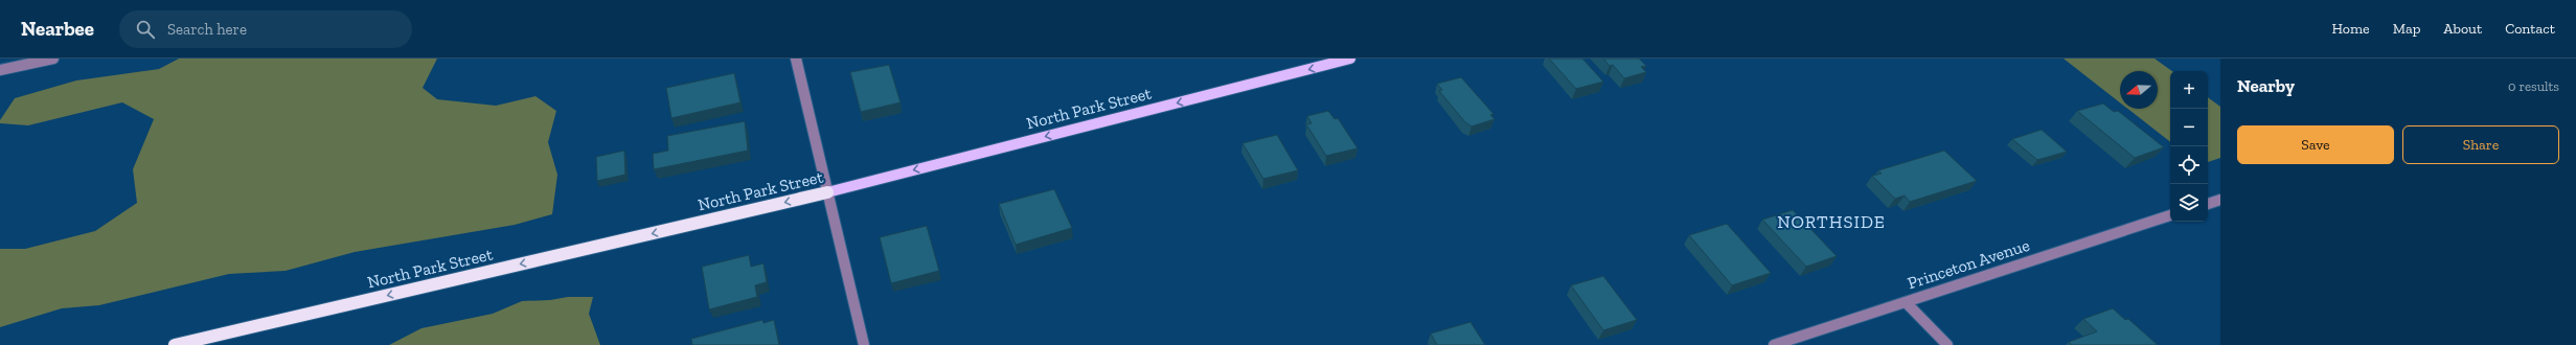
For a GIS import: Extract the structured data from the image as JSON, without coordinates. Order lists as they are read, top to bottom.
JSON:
{
  "streets": {
    "highway": ["North Park Street"],
    "street": ["Princeton Avenue"]
  },
  "one_way": ["North Park Street"],
  "districts": ["NORTHSIDE"],
  "north": "left",
  "page": {
    "header": "Nearbee",
    "search": "Search here",
    "nav": [
      "Home",
      "Map",
      "About",
      "Contact"
    ],
    "heading": ["Nearby", "0 results"],
    "map_buttons": ["+", "−"],
    "buttons": ["Save", "Share"]
  }
}
